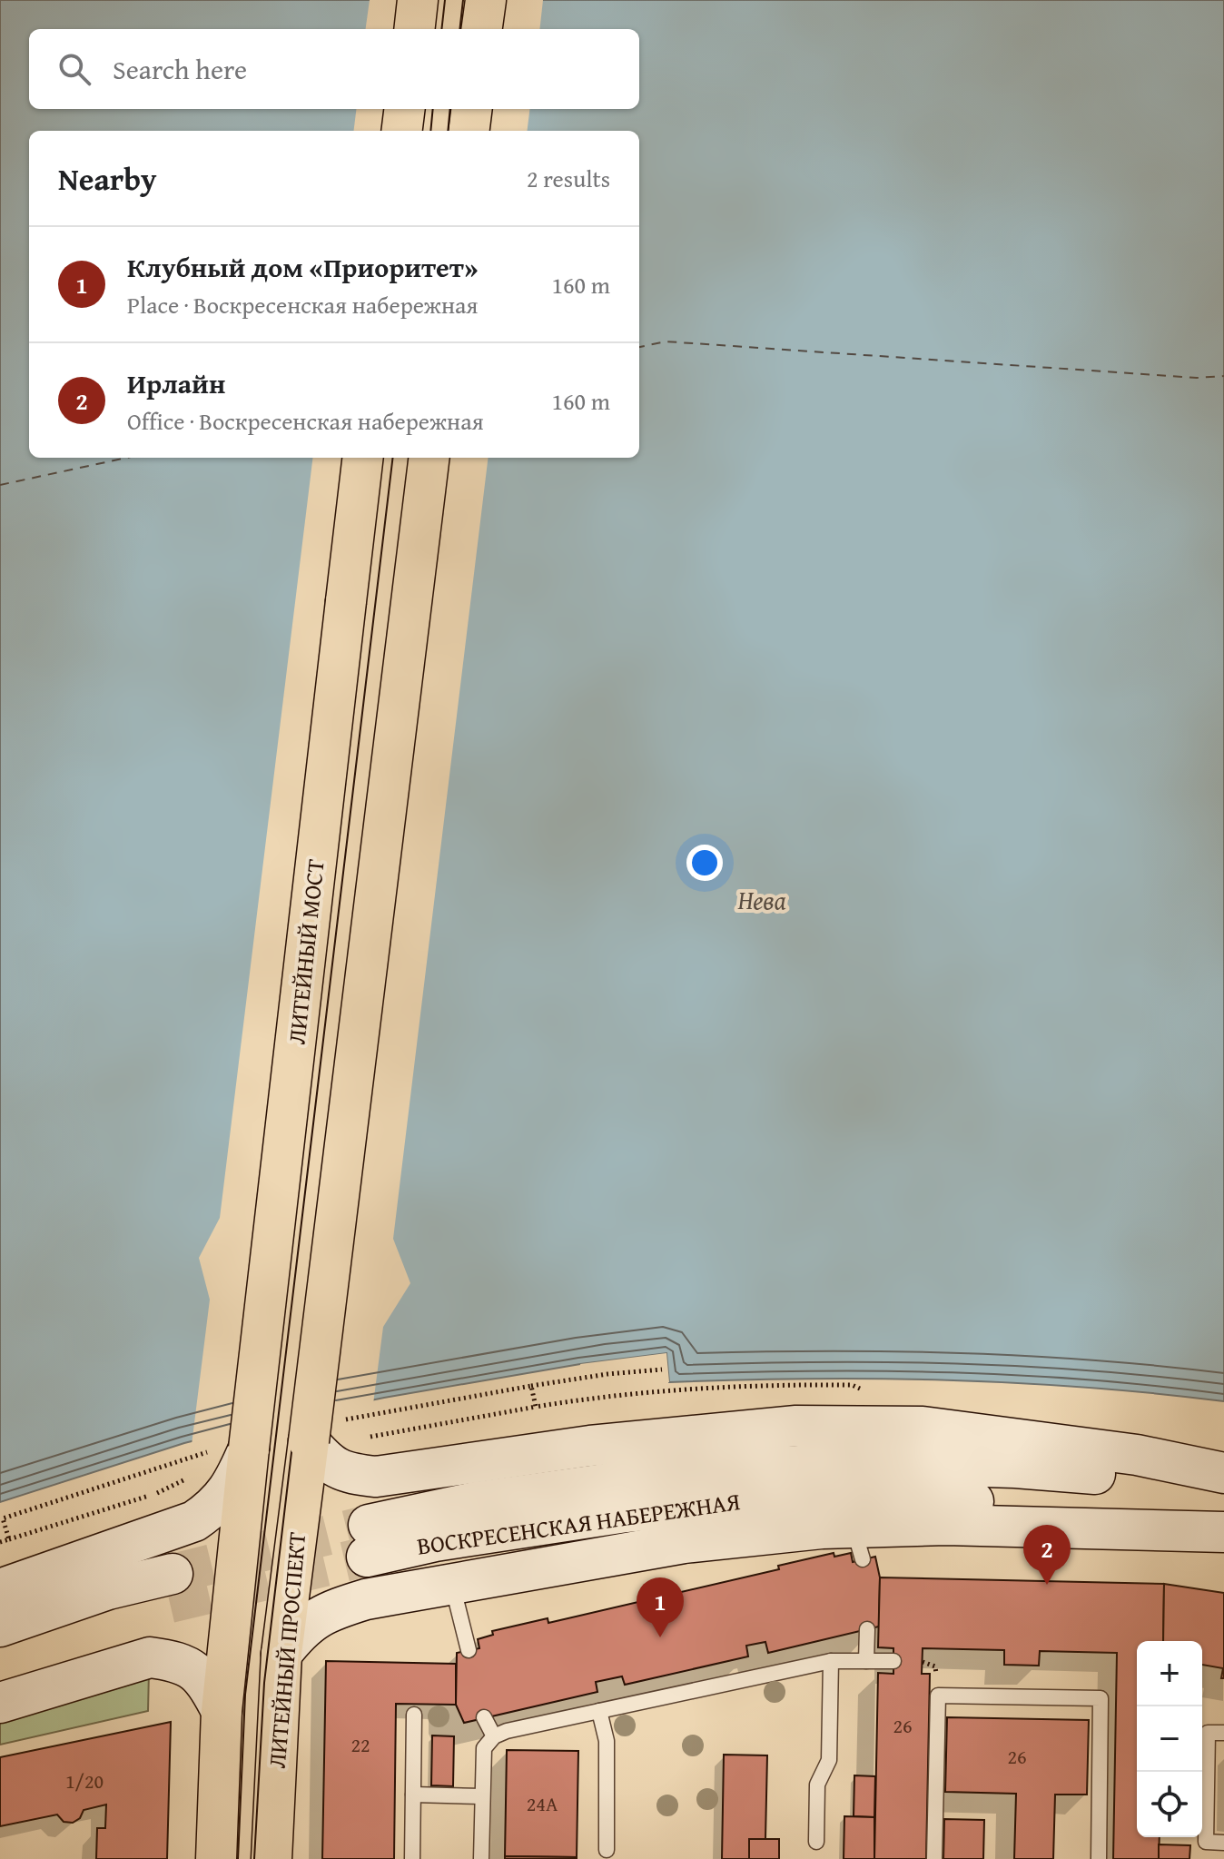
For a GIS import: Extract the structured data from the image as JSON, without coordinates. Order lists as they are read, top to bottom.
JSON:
{
  "streets": {
    "main road": ["ЛИТЕЙНЫЙ МОСТ", "ВОСКРЕСЕНСКАЯ НАБЕРЕЖНАЯ", "ЛИТЕЙНЫЙ ПРОСПЕКТ"]
  },
  "water": ["Нева"],
  "house_numbers": [
    "26",
    "22",
    "26",
    "1/20",
    "24А"
  ],
  "page": {
    "search": "Search here",
    "heading": ["Nearby", "2 results"],
    "list": [
      {
        "mark": "1",
        "name": "Клубный дом «Приоритет»",
        "note": "Place · Воскресенская набережная",
        "value": "160 m"
      },
      {
        "mark": "2",
        "name": "Ирлайн",
        "note": "Office · Воскресенская набережная",
        "value": "160 m"
      }
    ],
    "pins": ["2", "1"],
    "map_buttons": ["+", "−"]
  }
}
